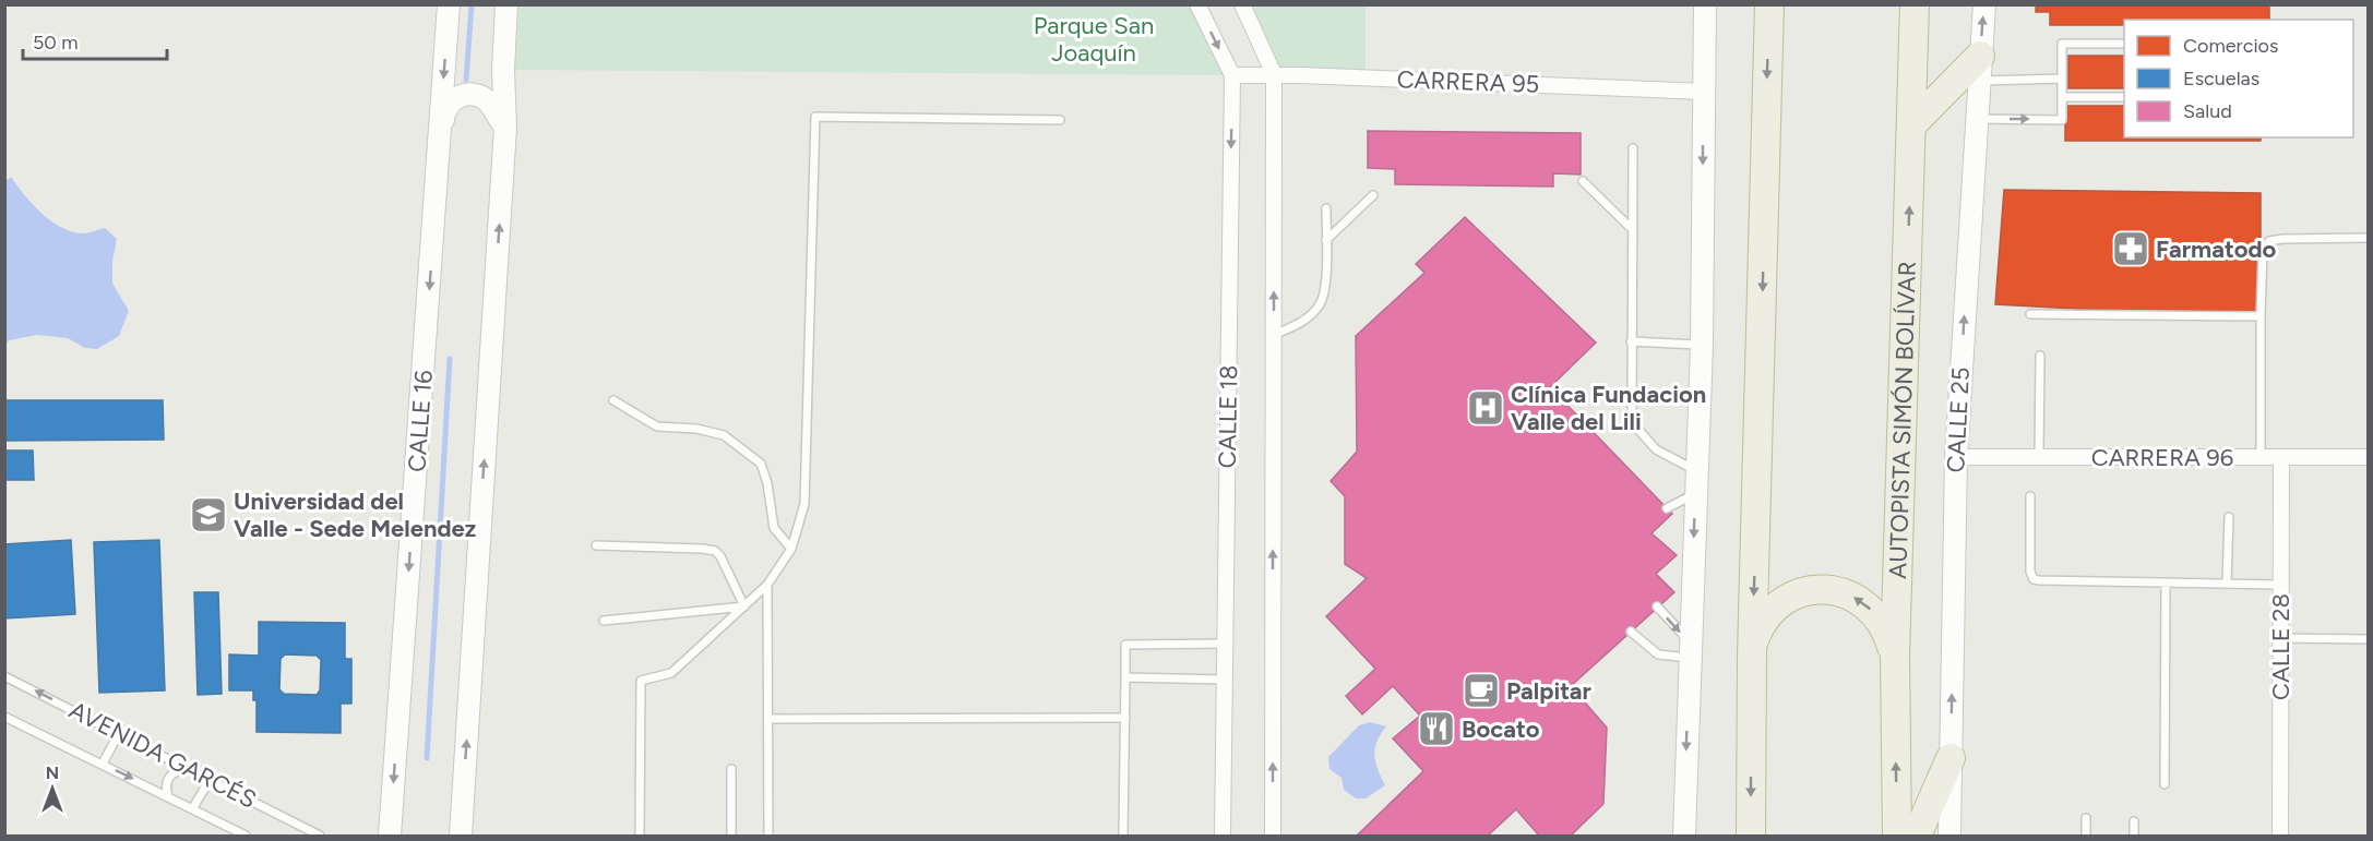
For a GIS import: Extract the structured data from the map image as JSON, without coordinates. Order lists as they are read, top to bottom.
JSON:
{
  "streets": {
    "highway": ["AUTOPISTA SIMÓN BOLÍVAR"],
    "street": [
      "CARRERA 95",
      "CALLE 18",
      "CALLE 25",
      "CALLE 16",
      "CARRERA 96",
      "CALLE 28"
    ],
    "lane": ["AVENIDA GARCÉS"]
  },
  "crossings": [
    ["CARRERA 95", "CALLE 18"],
    ["CALLE 25", "CARRERA 96"],
    ["CARRERA 96", "CALLE 28"]
  ],
  "one_way": ["CALLE 25"],
  "parks": ["Parque San Joaquín"],
  "places": {
    "pharmacy": ["Farmatodo"],
    "hospital": ["Clínica Fundacion Valle del Lili"],
    "school or university": ["Universidad del Valle - Sede Melendez"],
    "cafe": ["Palpitar"],
    "restaurant": ["Bocato"]
  },
  "legend": ["Comercios", "Escuelas", "Salud"],
  "scale_bar": "50 m",
  "north": "top"
}
